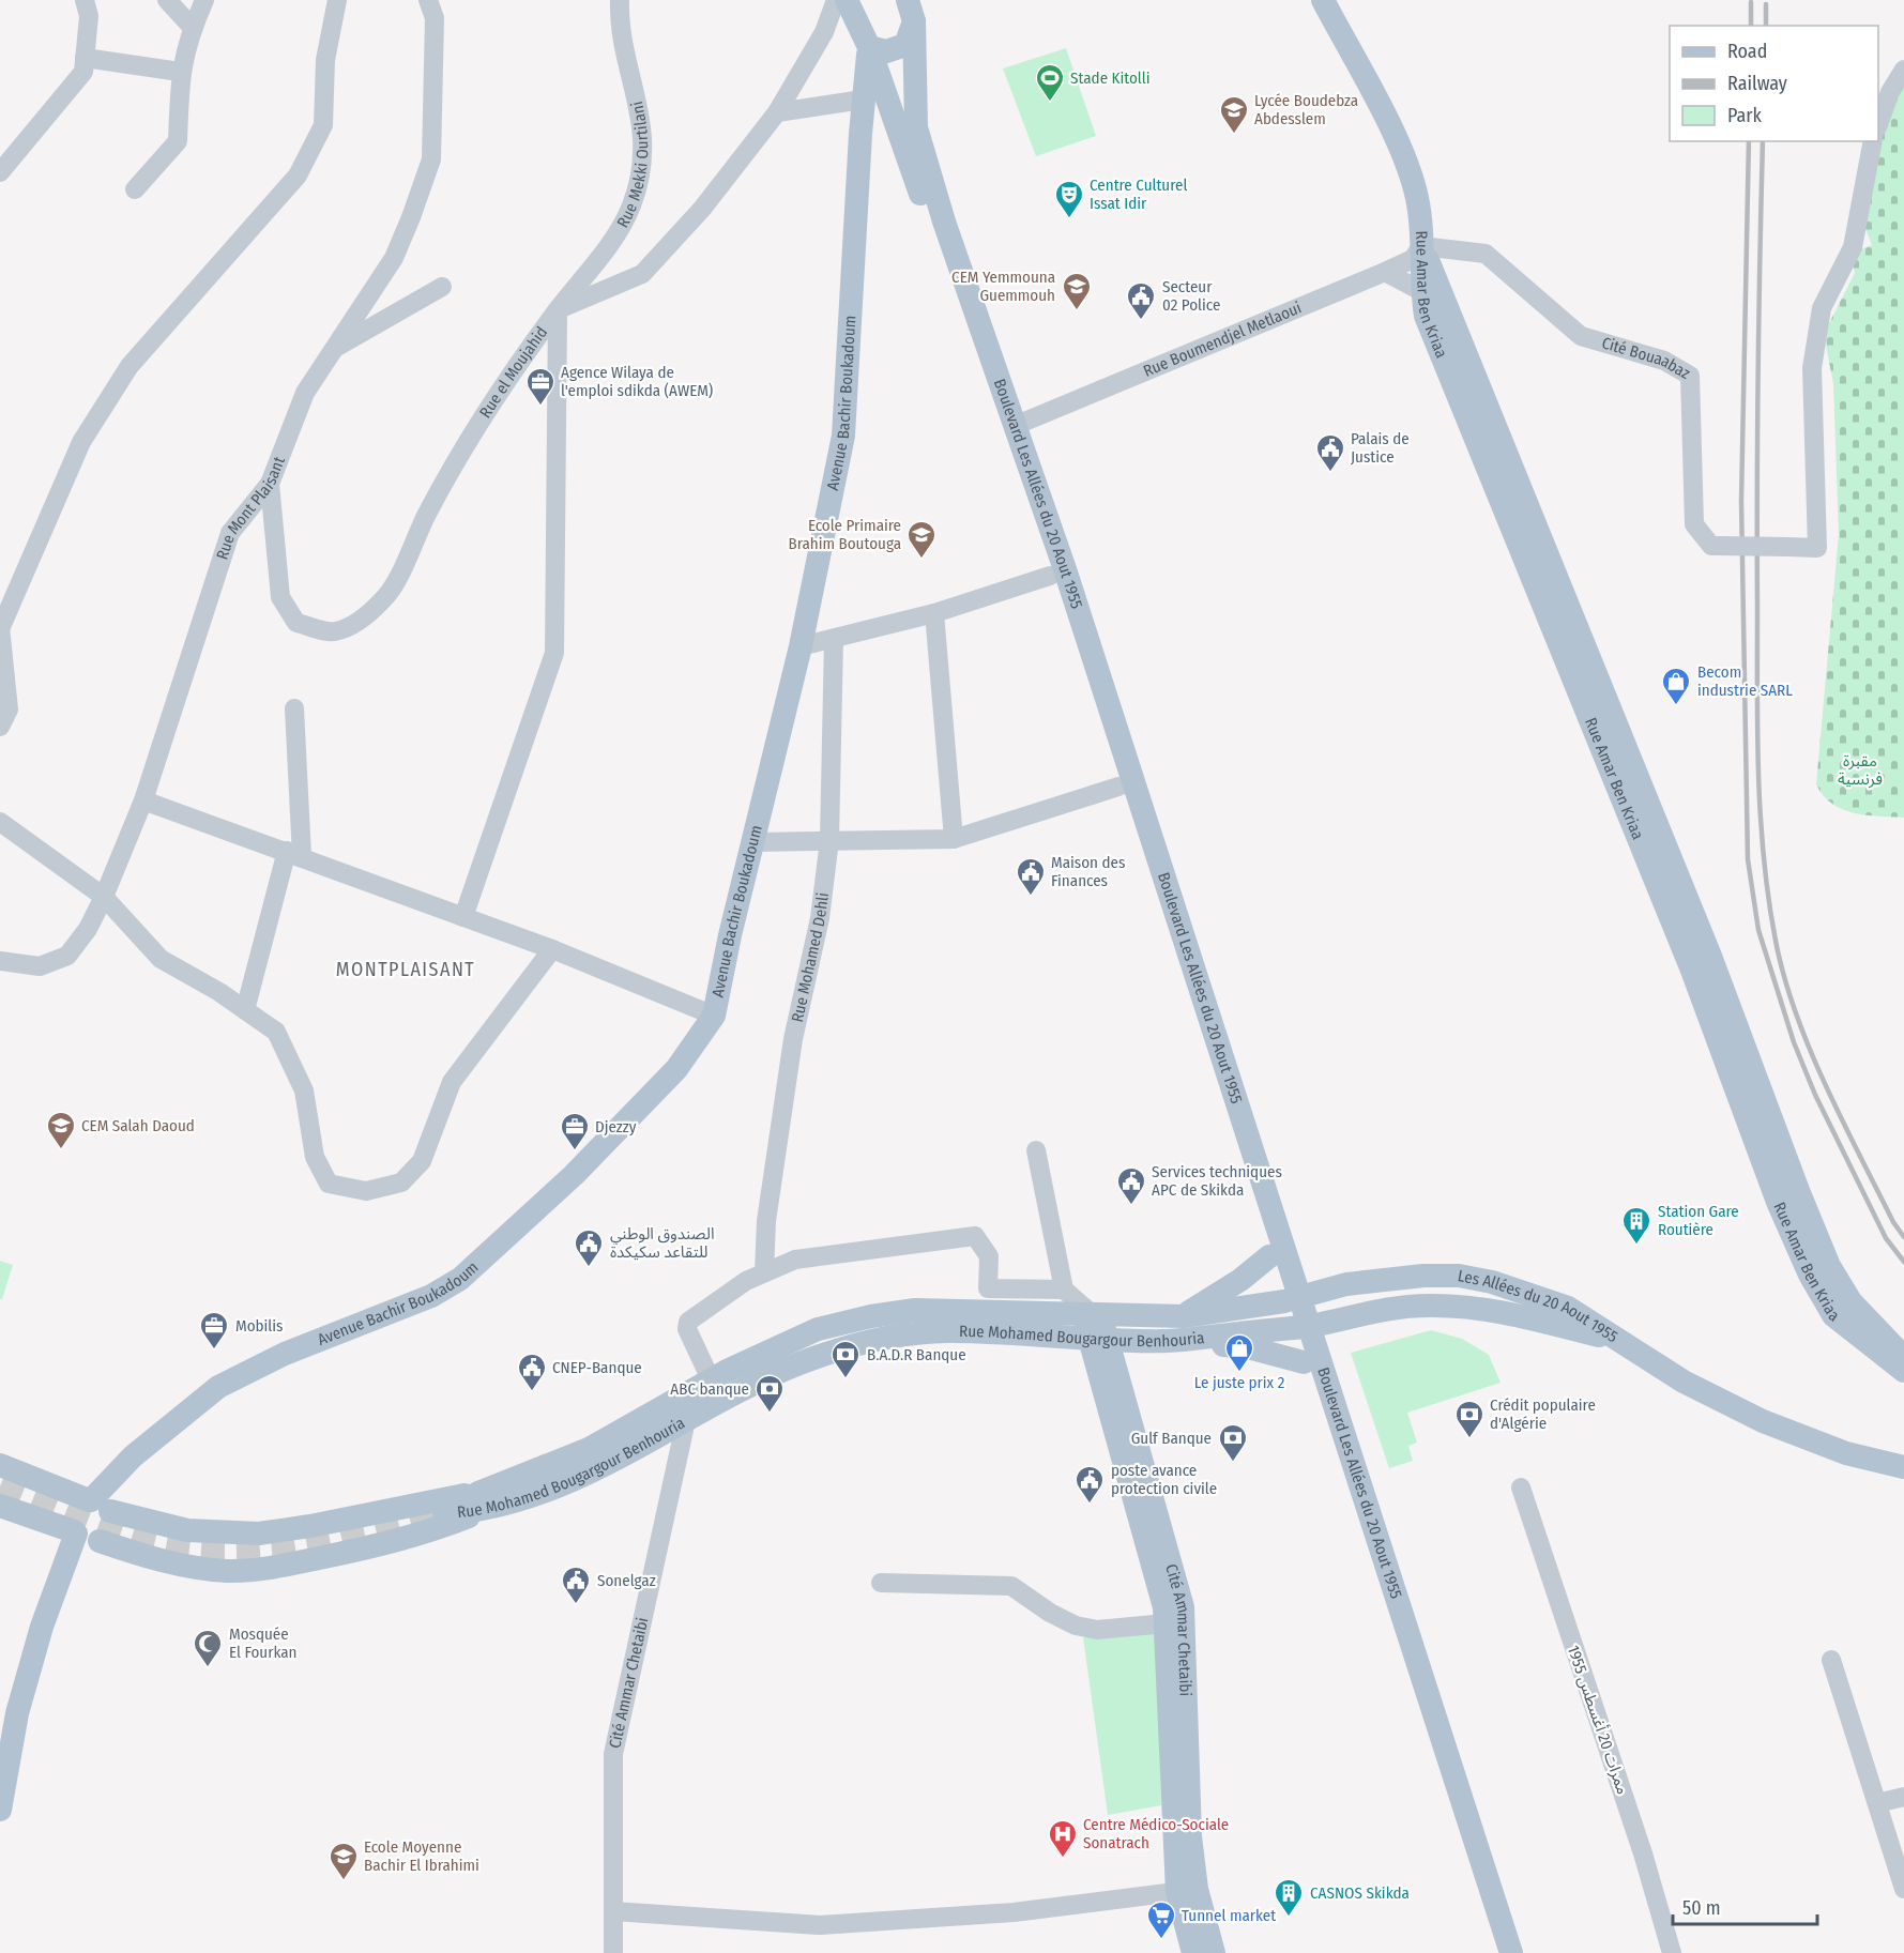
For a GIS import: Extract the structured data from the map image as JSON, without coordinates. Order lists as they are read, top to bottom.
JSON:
{
  "streets": {
    "main road": [
      "Rue Amar Ben Kriaa",
      "Avenue Bachir Boukadoum",
      "Boulevard Les Allées du 20 Aout 1955",
      "Les Allées du 20 Aout 1955",
      "Rue Mohamed Bougargour Benhouria",
      "Cité Ammar Chetaibi"
    ],
    "street": [
      "Rue Mekki Ourtilani",
      "Rue Boumendjel Metlaoui",
      "Cité Bouaabaz",
      "Rue el Moujahid",
      "Rue Mont Plaisant",
      "Rue Mohamed Dehli",
      "ممرات 20 أغسطس 1955"
    ]
  },
  "crossings": [
    ["Rue Mekki Ourtilani", "Rue el Moujahid"],
    ["Rue Amar Ben Kriaa", "Rue Boumendjel Metlaoui"],
    ["Rue Amar Ben Kriaa", "Cité Bouaabaz"],
    ["Rue Boumendjel Metlaoui", "Cité Bouaabaz"],
    ["Rue Boumendjel Metlaoui", "Boulevard Les Allées du 20 Aout 1955"],
    ["Rue el Moujahid", "Rue Mont Plaisant"],
    ["Avenue Bachir Boukadoum", "Boulevard Les Allées du 20 Aout 1955"],
    ["Boulevard Les Allées du 20 Aout 1955", "Les Allées du 20 Aout 1955"],
    ["Boulevard Les Allées du 20 Aout 1955", "Rue Mohamed Bougargour Benhouria"],
    ["Les Allées du 20 Aout 1955", "Rue Mohamed Bougargour Benhouria"],
    ["Rue Mohamed Bougargour Benhouria", "Cité Ammar Chetaibi"]
  ],
  "districts": ["MONTPLAISANT"],
  "parks": ["مقبرة فرنسية"],
  "places": {
    "sports": ["Stade Kitolli"],
    "school or university": [
      "Lycée Boudebza Abdesslem",
      "CEM Yemmouna Guemmouh",
      "Ecole Primaire Brahim Boutouga",
      "CEM Salah Daoud",
      "Ecole Moyenne Bachir El Ibrahimi"
    ],
    "theatre": ["Centre Culturel Issat Idir"],
    "public building": [
      "Secteur 02 Police",
      "Palais de Justice",
      "Maison des Finances",
      "Services techniques APC de Skikda",
      "الصندوق الوطني للتقاعد سكيكدة",
      "CNEP-Banque",
      "poste avance protection civile",
      "Sonelgaz"
    ],
    "office": ["Agence Wilaya de l'emploi sdikda (AWEM)", "Djezzy", "Mobilis"],
    "shop": ["Becom industrie SARL", "Le juste prix 2"],
    "building": ["Station Gare Routière", "CASNOS Skikda"],
    "bank": [
      "B.A.D.R Banque",
      "ABC banque",
      "Crédit populaire d'Algérie",
      "Gulf Banque"
    ],
    "mosque": ["Mosquée El Fourkan"],
    "hospital": ["Centre Médico-Sociale Sonatrach"],
    "supermarket": ["Tunnel market"]
  },
  "legend": ["Road", "Railway", "Park"],
  "scale_bar": "50 m"
}
